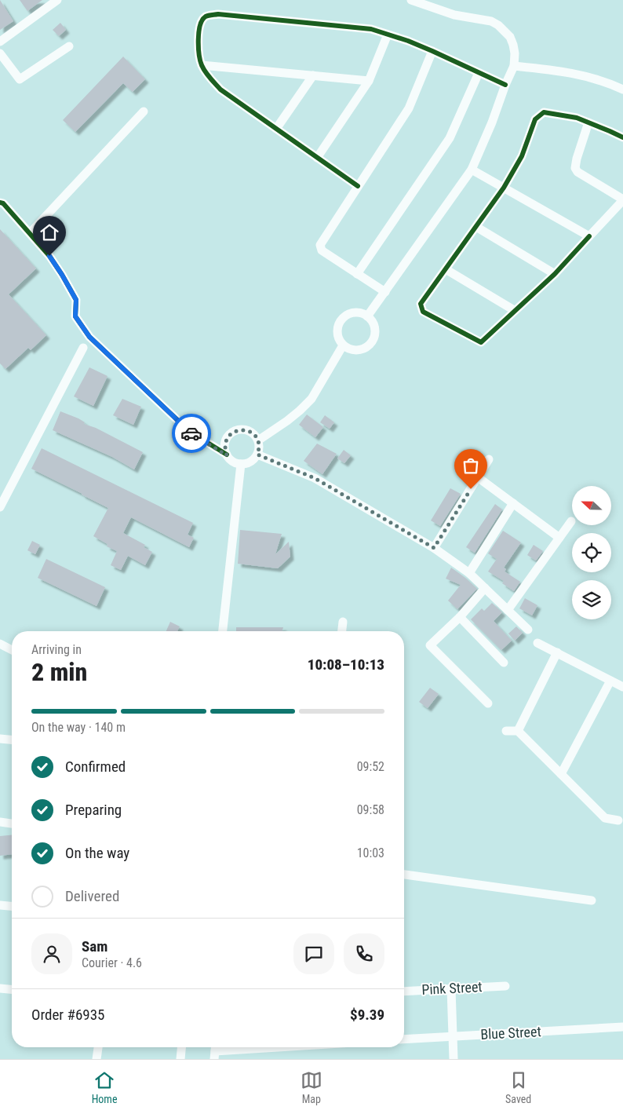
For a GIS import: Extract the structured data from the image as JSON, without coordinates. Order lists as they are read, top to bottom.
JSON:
{
  "streets": {
    "street": ["Pink Street", "Blue Street"]
  },
  "north": "left",
  "page": {
    "heading": ["2 min", "Arriving in", "10:08–10:13"],
    "panel": [
      "Sam",
      "Courier · 4.6",
      "Order #6935",
      "$9.39"
    ],
    "bar": "On the way · 140 m",
    "list": [
      ["Confirmed", "09:52"],
      ["Preparing", "09:58"],
      ["On the way", "10:03"],
      "Delivered"
    ],
    "tabs": ["Home", "Map", "Saved"]
  }
}
